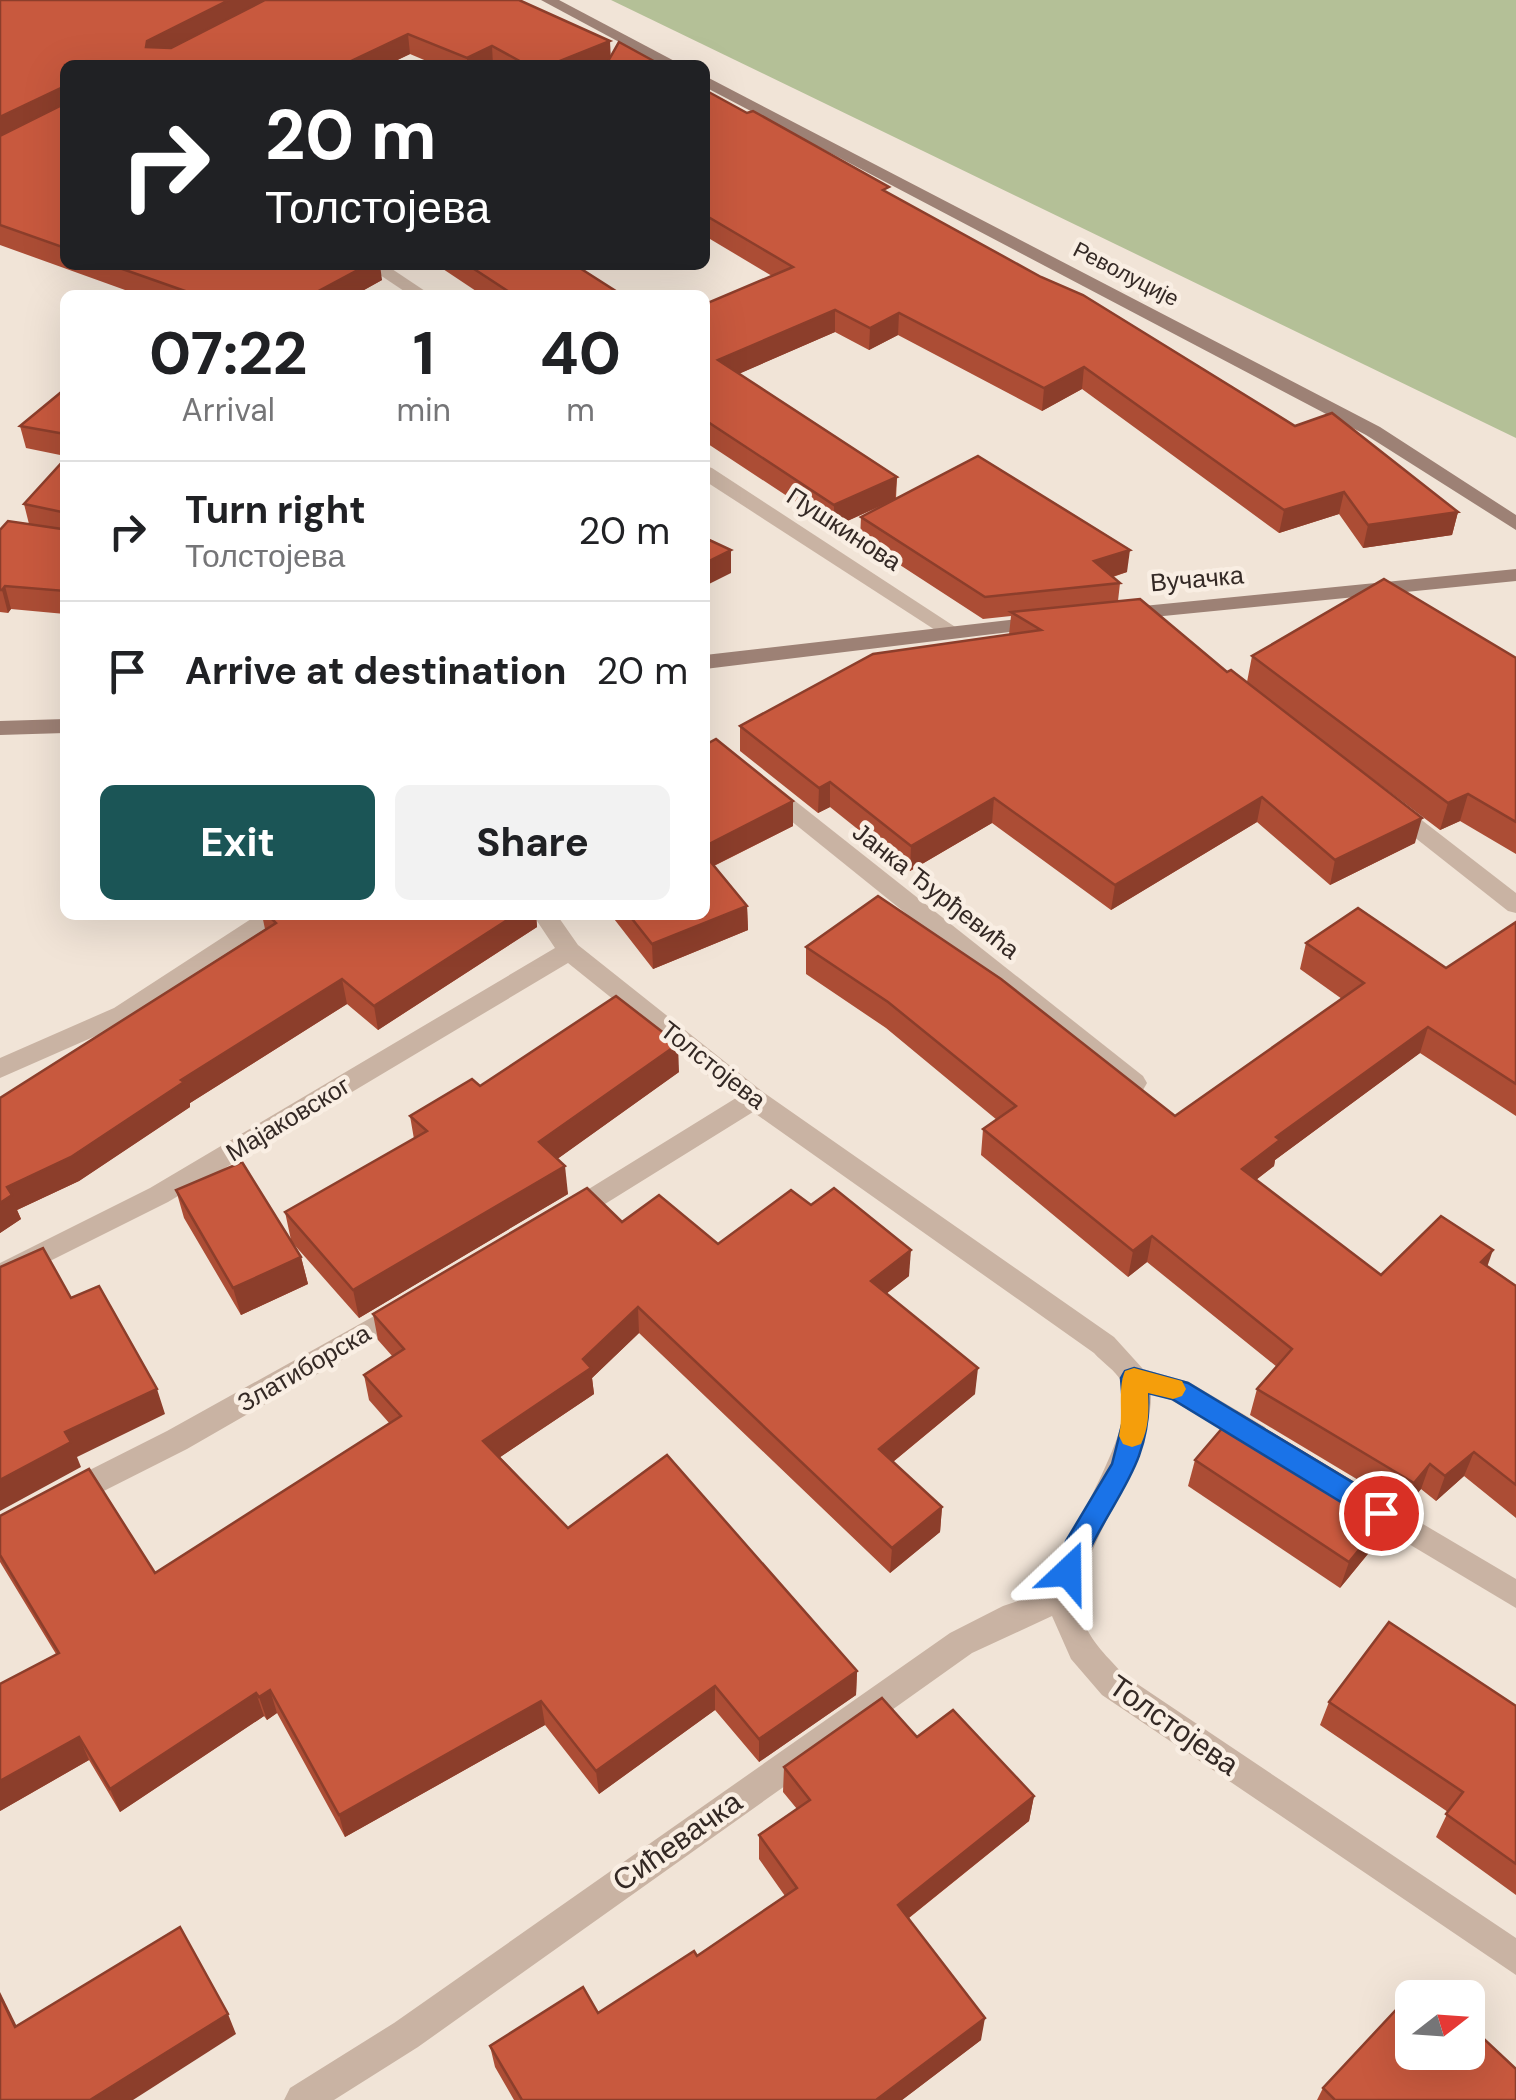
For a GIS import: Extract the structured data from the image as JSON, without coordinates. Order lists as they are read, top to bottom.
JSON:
{
  "streets": {
    "street": [
      "Револуције",
      "Пушкинова",
      "Вучачка",
      "Јанка Ђурђевића",
      "Толстојева",
      "Мајаковског",
      "Златиборска",
      "Сићевачка"
    ]
  },
  "crossings": [
    ["Толстојева", "Мајаковског"],
    ["Толстојева", "Сићевачка"]
  ],
  "north": "right",
  "page": {
    "turn": ["20 m", "Толстојева"],
    "eta": [
      "07:22",
      "Arrival",
      "1",
      "min",
      "40",
      "m"
    ],
    "list": [
      {
        "name": "Turn right",
        "note": "Толстојева",
        "value": "20 m"
      },
      {
        "name": "Arrive at destination",
        "value": "20 m"
      }
    ],
    "buttons": ["Exit", "Share"]
  }
}
